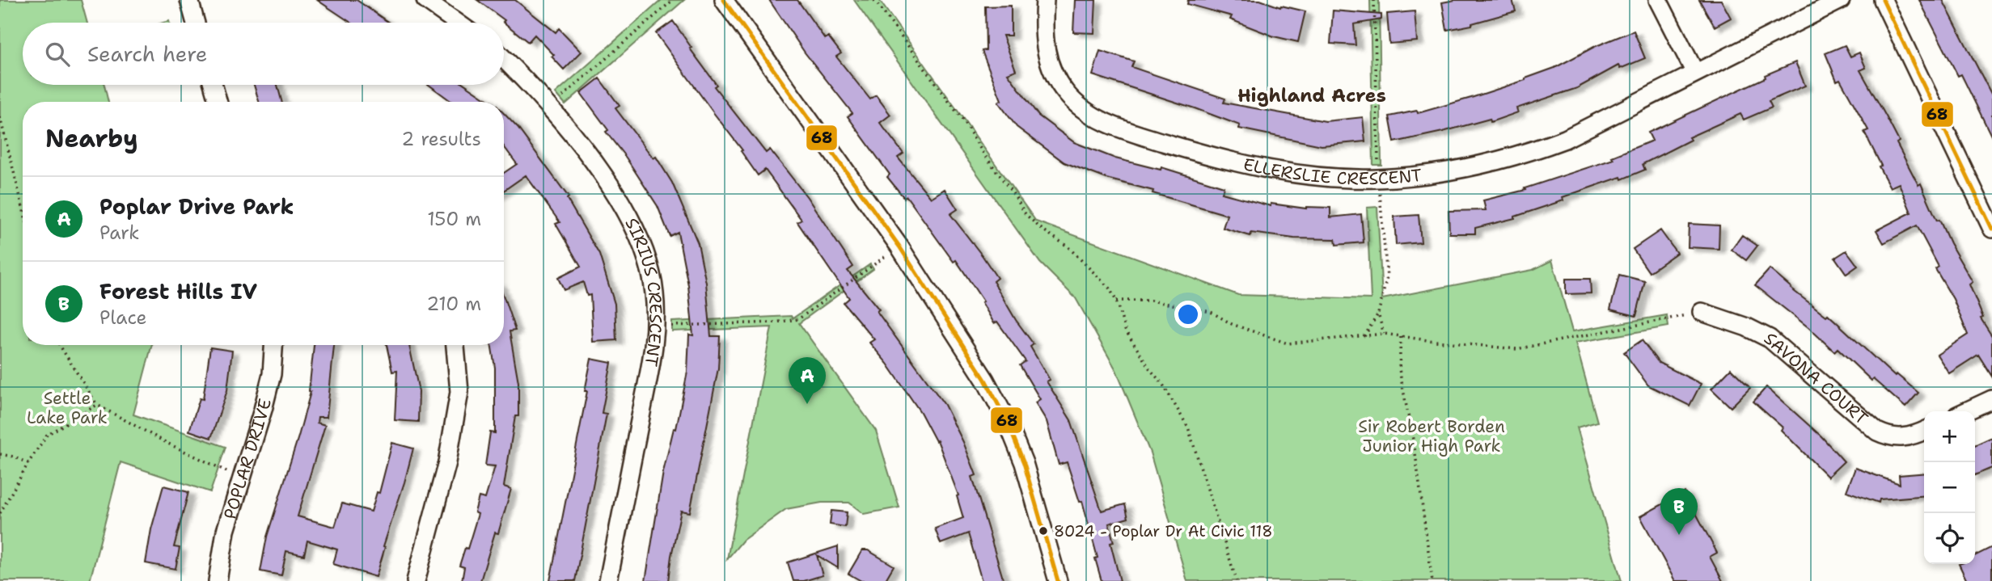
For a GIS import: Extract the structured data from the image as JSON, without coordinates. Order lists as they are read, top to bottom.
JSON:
{
  "streets": {
    "street": [
      "ELLERSLIE CRESCENT",
      "SIRIUS CRESCENT",
      "SAVONA COURT",
      "POPLAR DRIVE"
    ]
  },
  "districts": ["Highland Acres"],
  "parks": ["Settle Lake Park", "Sir Robert Borden Junior High Park"],
  "places": ["8024 - Poplar Dr At Civic 118"],
  "lines": ["transit line 68"],
  "page": {
    "search": "Search here",
    "heading": ["Nearby", "2 results"],
    "list": [
      {
        "mark": "A",
        "name": "Poplar Drive Park",
        "note": "Park",
        "value": "150 m"
      },
      {
        "mark": "B",
        "name": "Forest Hills IV",
        "note": "Place",
        "value": "210 m"
      }
    ],
    "pins": ["A", "B"],
    "map_buttons": ["+", "−"]
  }
}
